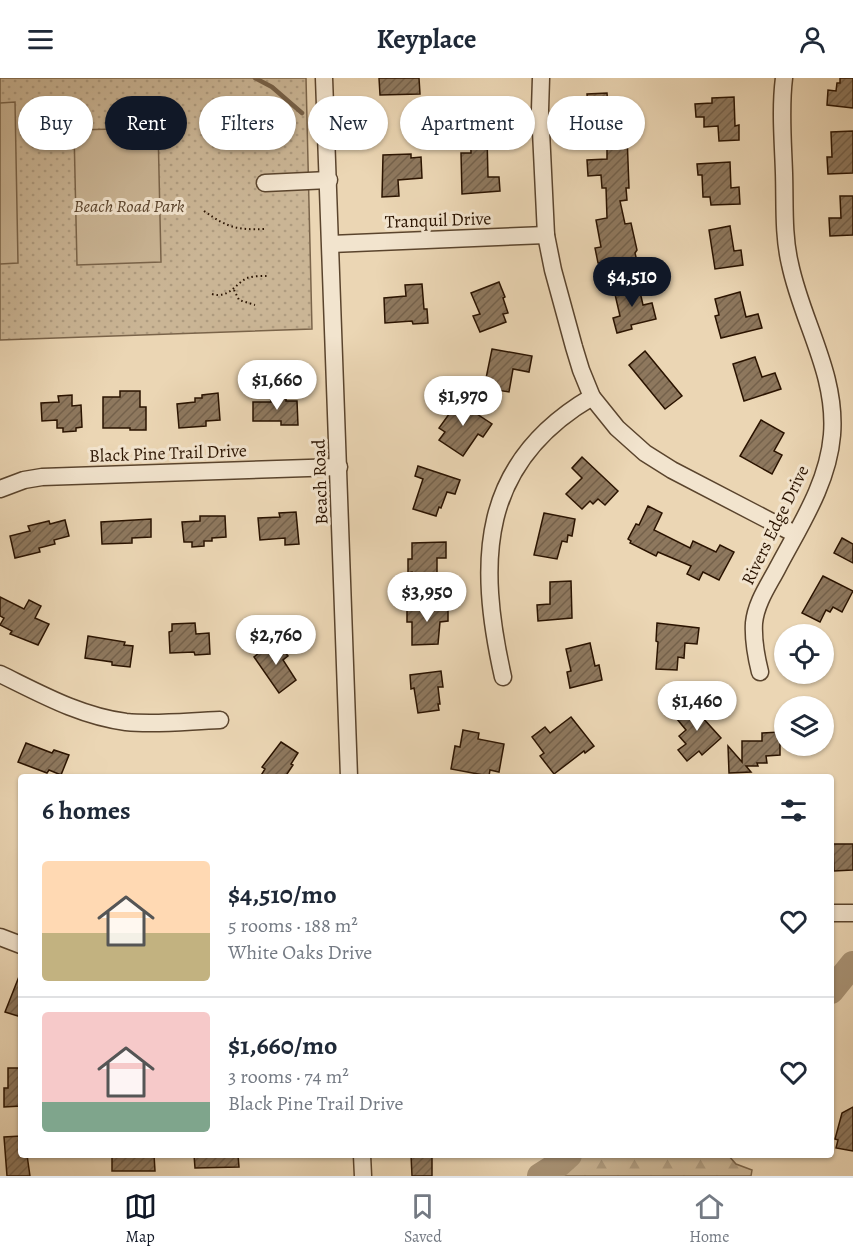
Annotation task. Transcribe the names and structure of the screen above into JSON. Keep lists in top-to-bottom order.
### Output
{
  "streets": {
    "street": [
      "Tranquil Drive",
      "Black Pine Trail Drive",
      "Beach Road",
      "Rivers Edge Drive"
    ]
  },
  "crossings": [
    ["Tranquil Drive", "Beach Road"],
    ["Black Pine Trail Drive", "Beach Road"]
  ],
  "parks": ["Beach Road Park"],
  "page": {
    "header": "Keyplace",
    "chip": [
      "Buy",
      "Rent",
      "Filters",
      "New",
      "Apartment",
      "House"
    ],
    "price": [
      "$4,510",
      "$1,660",
      "$1,970",
      "$3,950",
      "$2,760",
      "$1,460"
    ],
    "heading": "6 homes",
    "list": [
      {
        "name": "$4,510/mo",
        "note": "5 rooms · 188 m² · White Oaks Drive"
      },
      {
        "name": "$1,660/mo",
        "note": "3 rooms · 74 m² · Black Pine Trail Drive"
      }
    ],
    "tabs": ["Map", "Saved", "Home"]
  }
}
